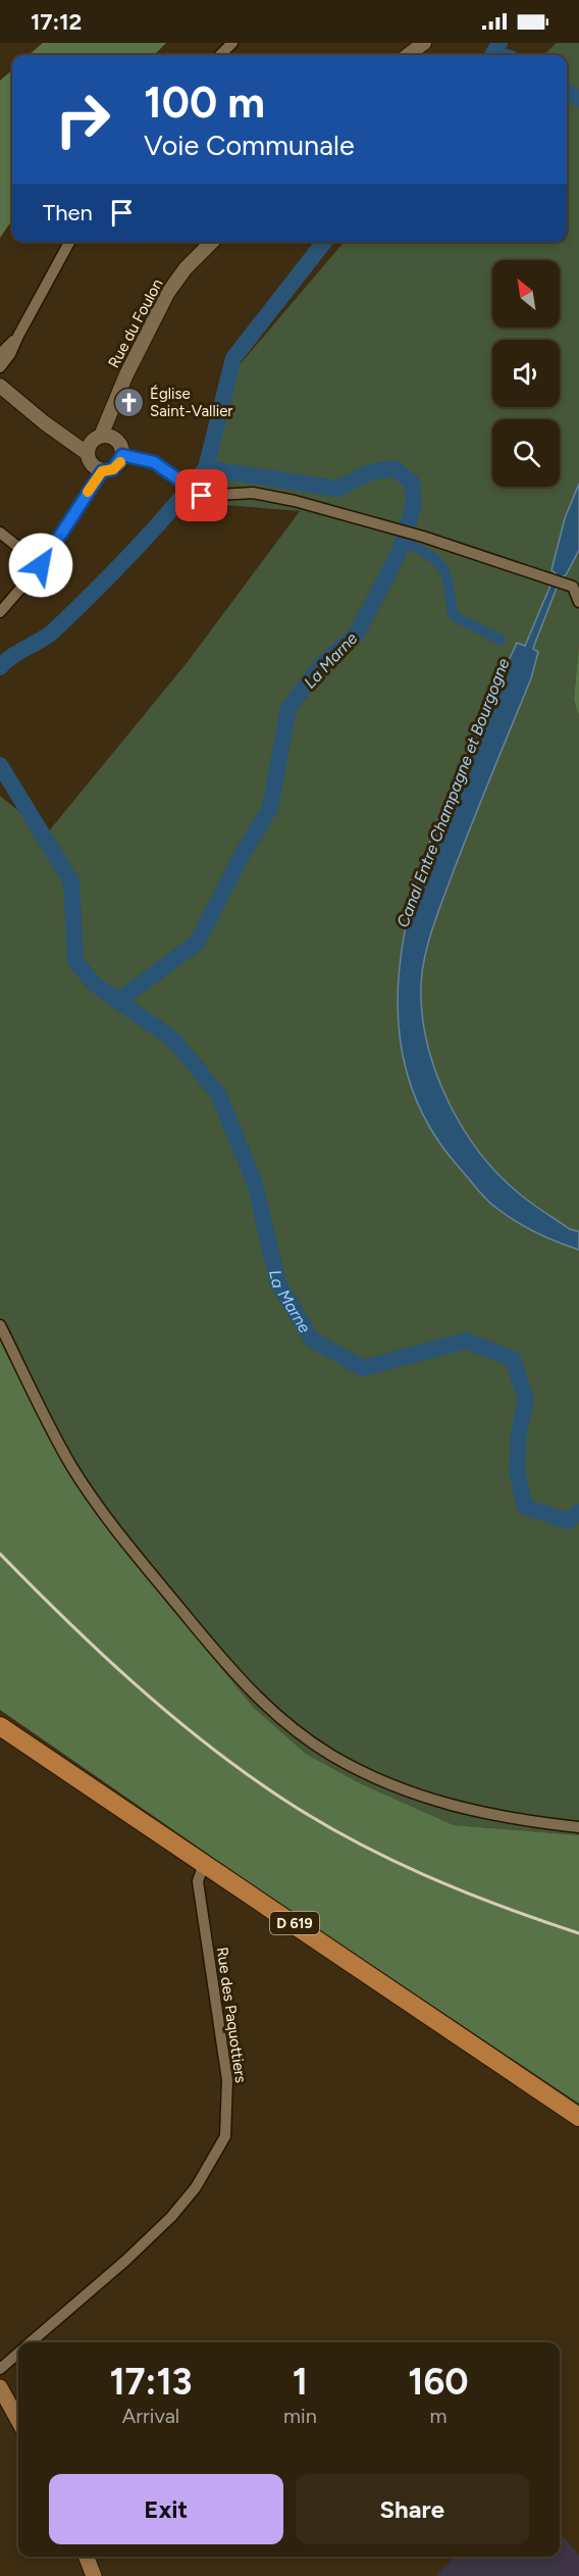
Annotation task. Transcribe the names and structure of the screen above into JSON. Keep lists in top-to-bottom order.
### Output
{
  "streets": {
    "main road": ["D 619"],
    "street": ["Rue du Foulon", "Rue des Paquottiers"]
  },
  "crossings": [
    ["D 619", "Rue des Paquottiers"]
  ],
  "water": ["La Marne", "Canal Entre Champagne et Bourgogne"],
  "places": {
    "church": ["Église Saint-Vallier"]
  },
  "north": "top left",
  "page": {
    "status": "17:12",
    "turn": ["100 m", "Voie Communale"],
    "then": "Then",
    "eta": [
      "17:13",
      "Arrival",
      "1",
      "min",
      "160",
      "m"
    ],
    "buttons": ["Exit", "Share"]
  }
}
